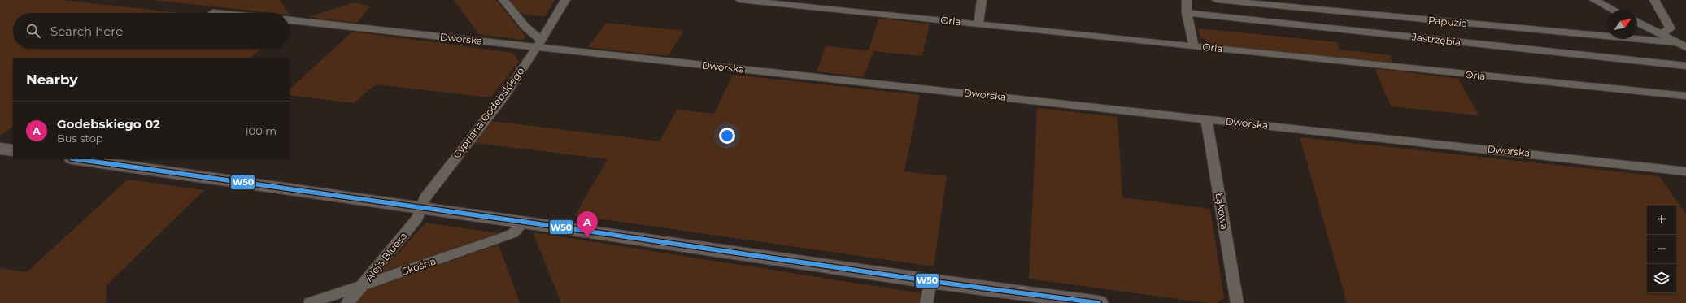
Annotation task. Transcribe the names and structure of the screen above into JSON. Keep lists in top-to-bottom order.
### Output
{
  "streets": {
    "street": [
      "Orla",
      "Papuzia",
      "Dworska",
      "Jastrzębia",
      "Cypriana Godebskiego",
      "Łąkowa",
      "Aleja Bluesa",
      "Skośna"
    ]
  },
  "crossings": [
    ["Dworska", "Cypriana Godebskiego"],
    ["Dworska", "Łąkowa"],
    ["Cypriana Godebskiego", "Aleja Bluesa"],
    ["Aleja Bluesa", "Skośna"]
  ],
  "lines": ["transit line W50"],
  "north": "top right",
  "page": {
    "search": "Search here",
    "heading": "Nearby",
    "list": [
      {
        "mark": "A",
        "name": "Godebskiego 02",
        "note": "Bus stop",
        "value": "100 m"
      }
    ],
    "map_buttons": ["+", "−"],
    "pins": "A"
  }
}
